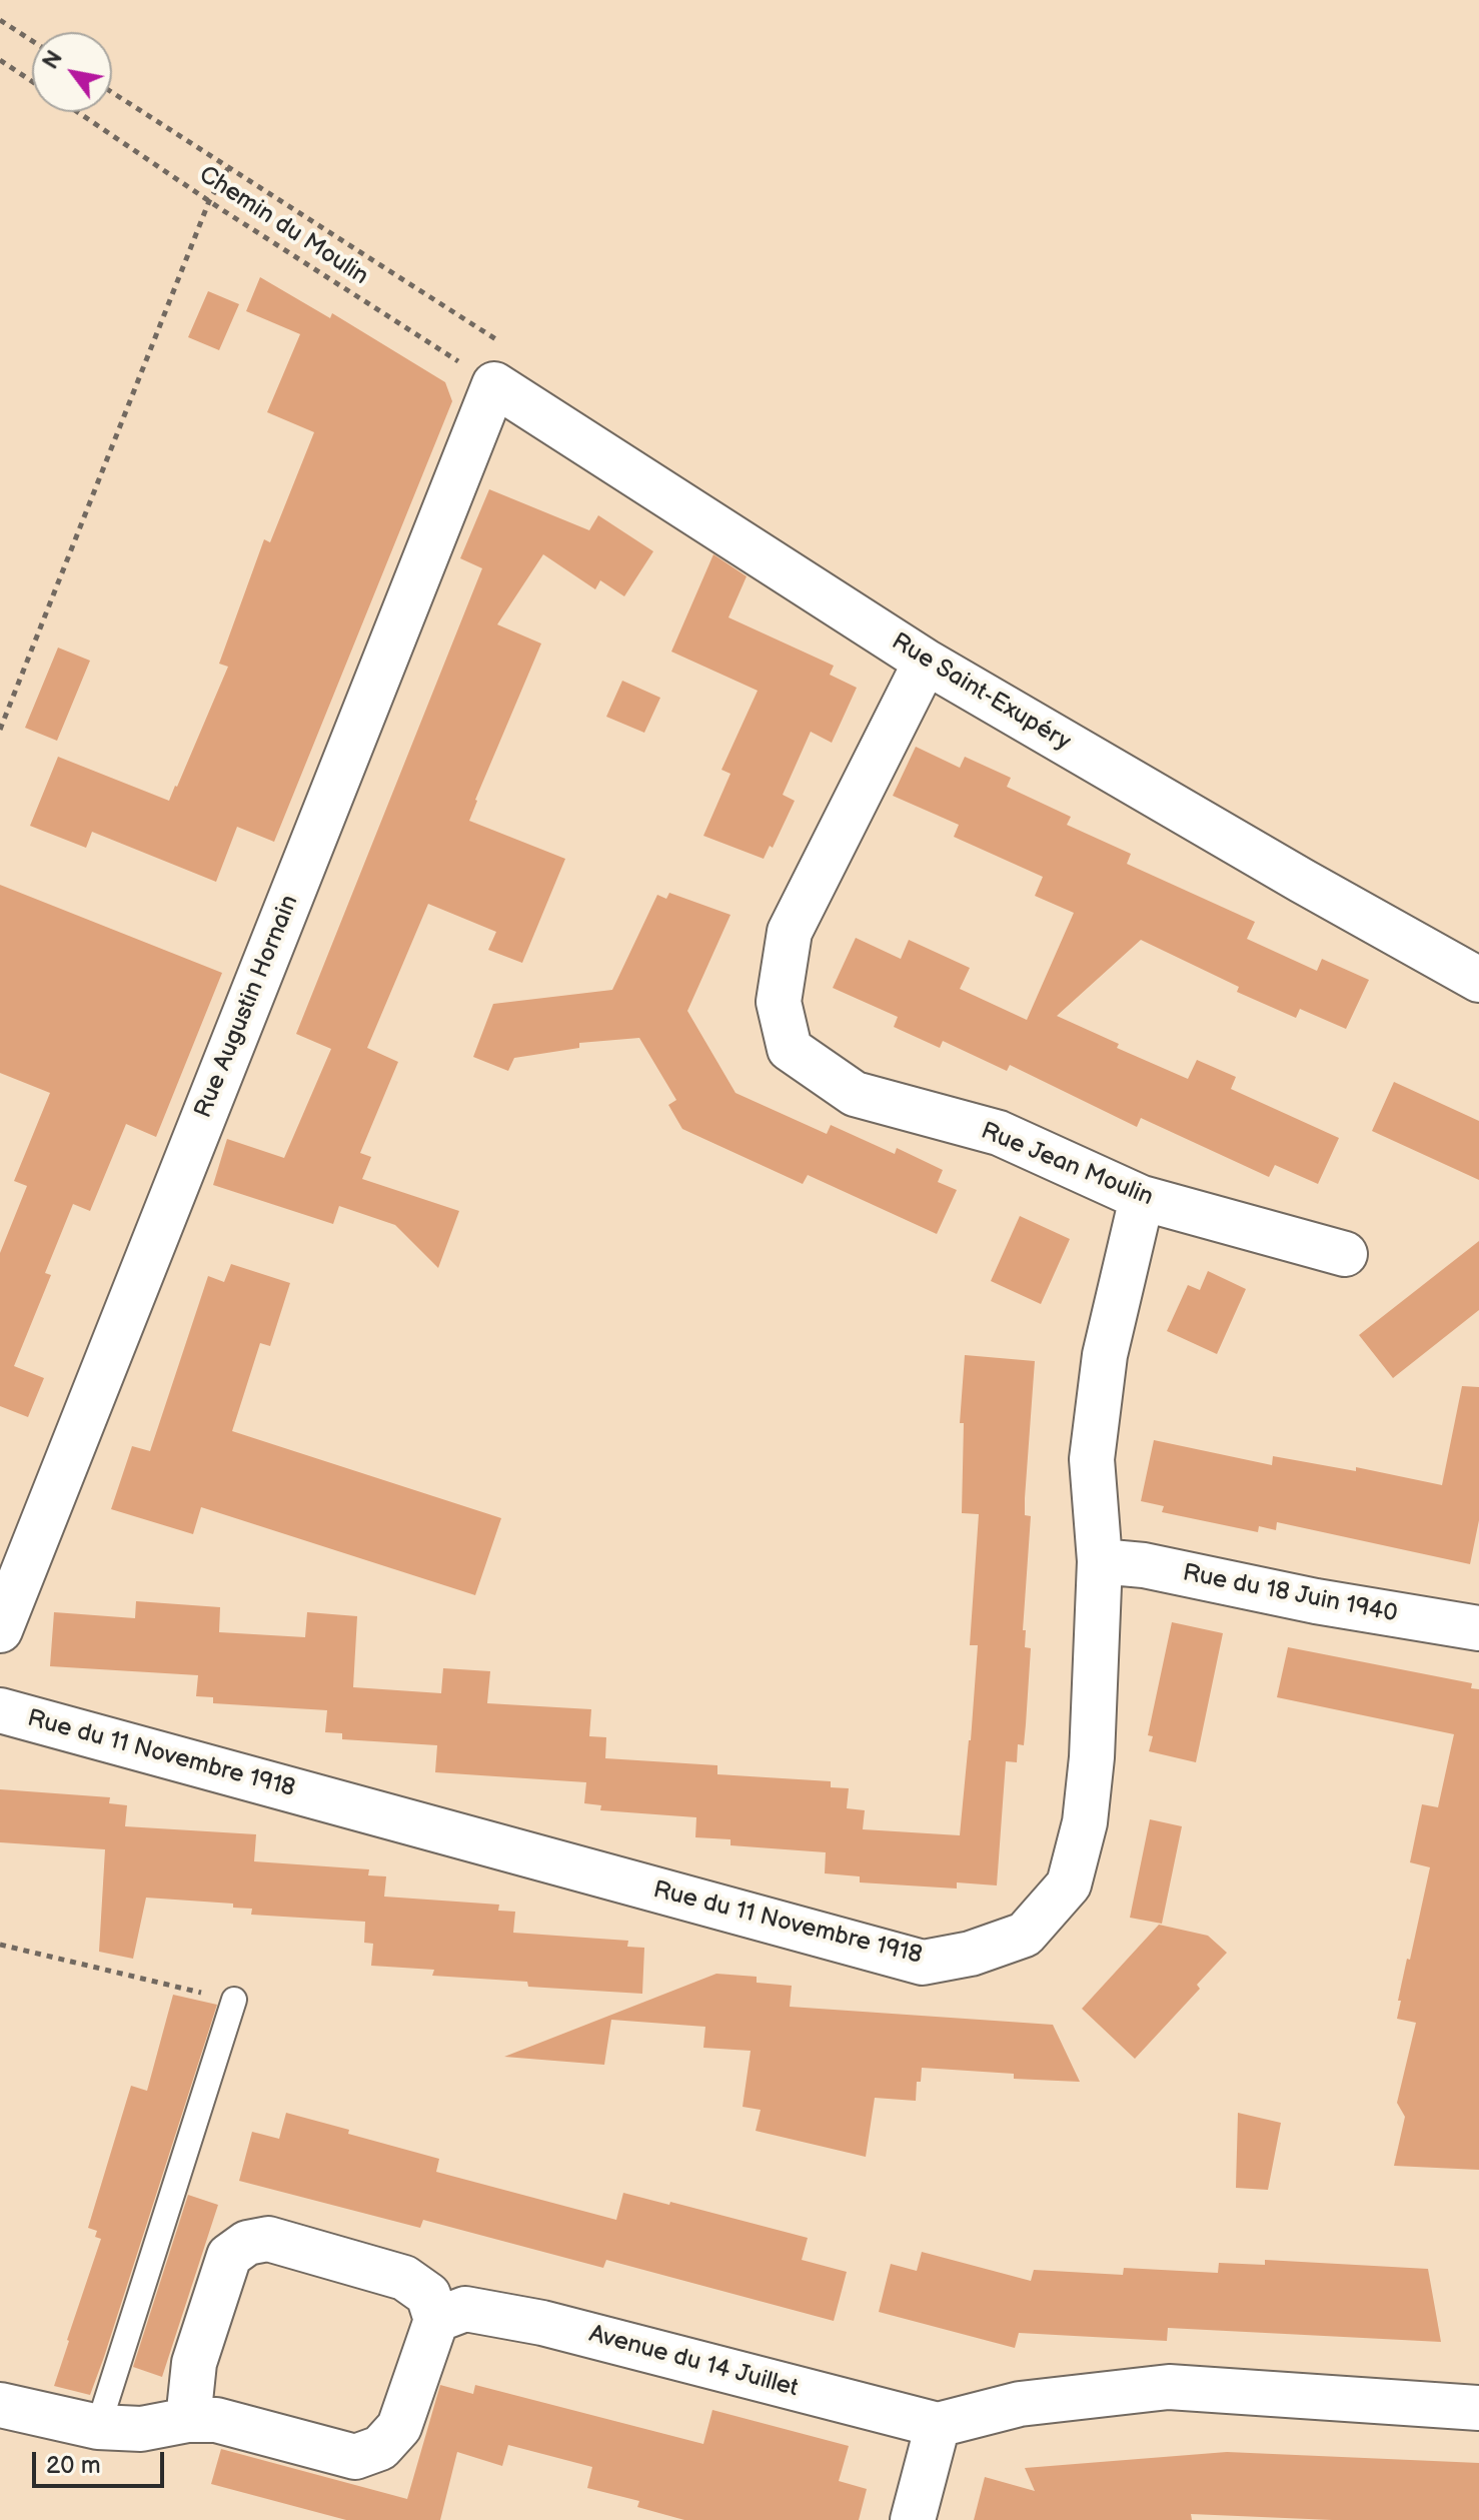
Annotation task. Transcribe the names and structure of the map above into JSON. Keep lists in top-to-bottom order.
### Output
{
  "streets": {
    "street": [
      "Rue Saint-Exupéry",
      "Rue Augustin Hornain",
      "Rue Jean Moulin",
      "Rue du 18 Juin 1940",
      "Rue du 11 Novembre 1918",
      "Avenue du 14 Juillet"
    ],
    "path": ["Chemin du Moulin"]
  },
  "crossings": [
    ["Chemin du Moulin", "Rue Saint-Exupéry"],
    ["Chemin du Moulin", "Rue Augustin Hornain"],
    ["Rue Saint-Exupéry", "Rue Augustin Hornain"],
    ["Rue Saint-Exupéry", "Rue Jean Moulin"],
    ["Rue Jean Moulin", "Rue du 11 Novembre 1918"],
    ["Rue du 18 Juin 1940", "Rue du 11 Novembre 1918"]
  ],
  "scale_bar": "20 m",
  "north": "top left"
}
